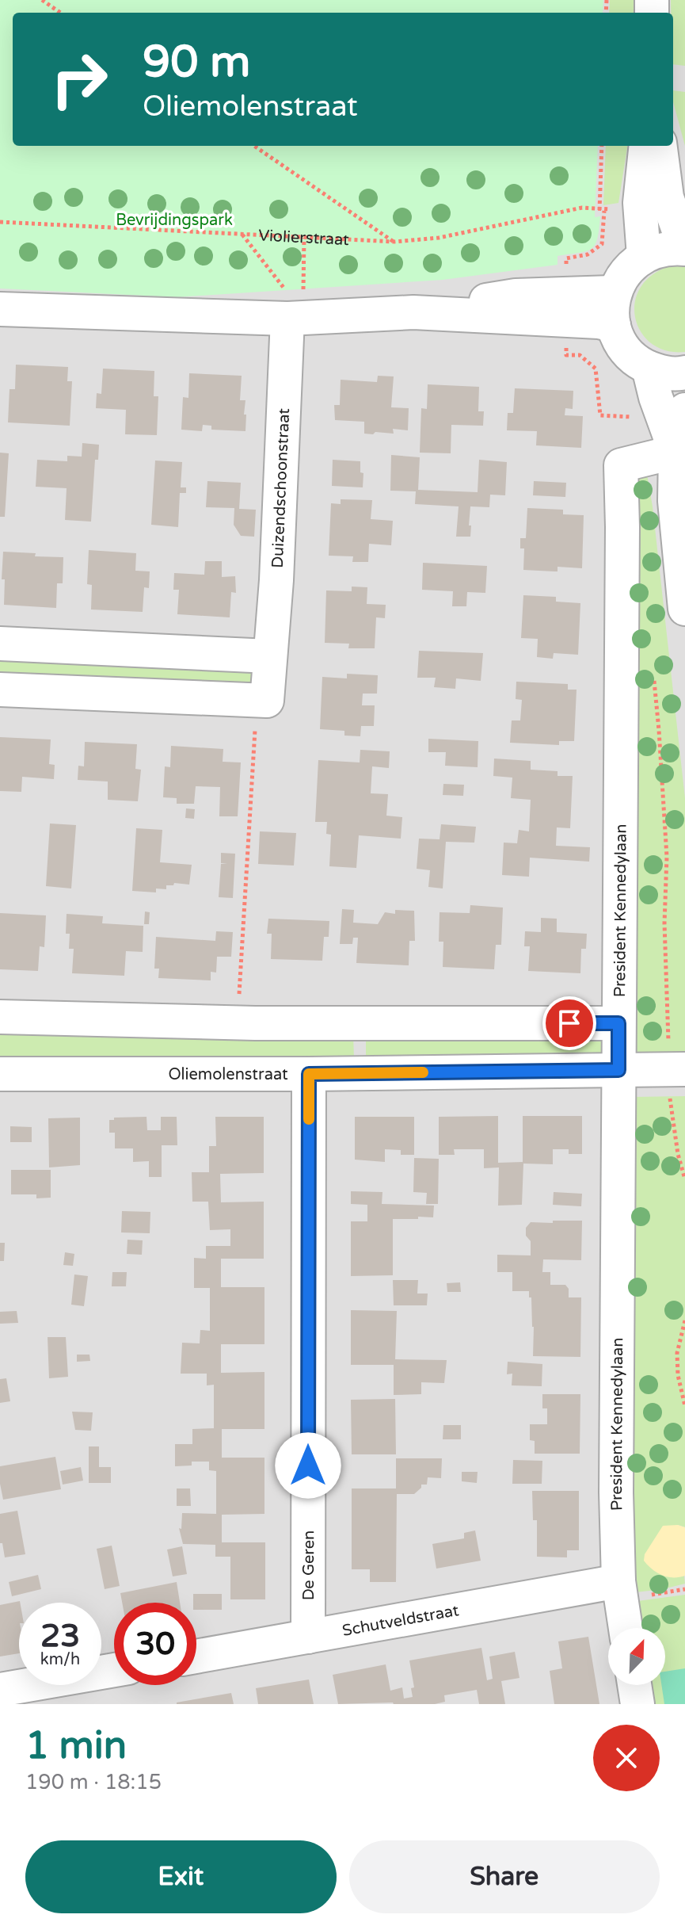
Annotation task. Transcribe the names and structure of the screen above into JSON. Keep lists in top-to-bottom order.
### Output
{
  "streets": {
    "street": [
      "Duizendschoonstraat",
      "President Kennedylaan",
      "Oliemolenstraat",
      "De Geren",
      "Schutveldstraat"
    ],
    "path": ["Violierstraat"]
  },
  "crossings": [
    ["President Kennedylaan", "Oliemolenstraat"],
    ["President Kennedylaan", "Schutveldstraat"],
    ["Oliemolenstraat", "De Geren"],
    ["De Geren", "Schutveldstraat"]
  ],
  "parks": ["Bevrijdingspark"],
  "north": "top right",
  "page": {
    "turn": ["90 m", "Oliemolenstraat"],
    "speed": "23 km/h",
    "limit": "30",
    "heading": ["1 min", "190 m · 18:15"],
    "buttons": ["Exit", "Share"]
  }
}
